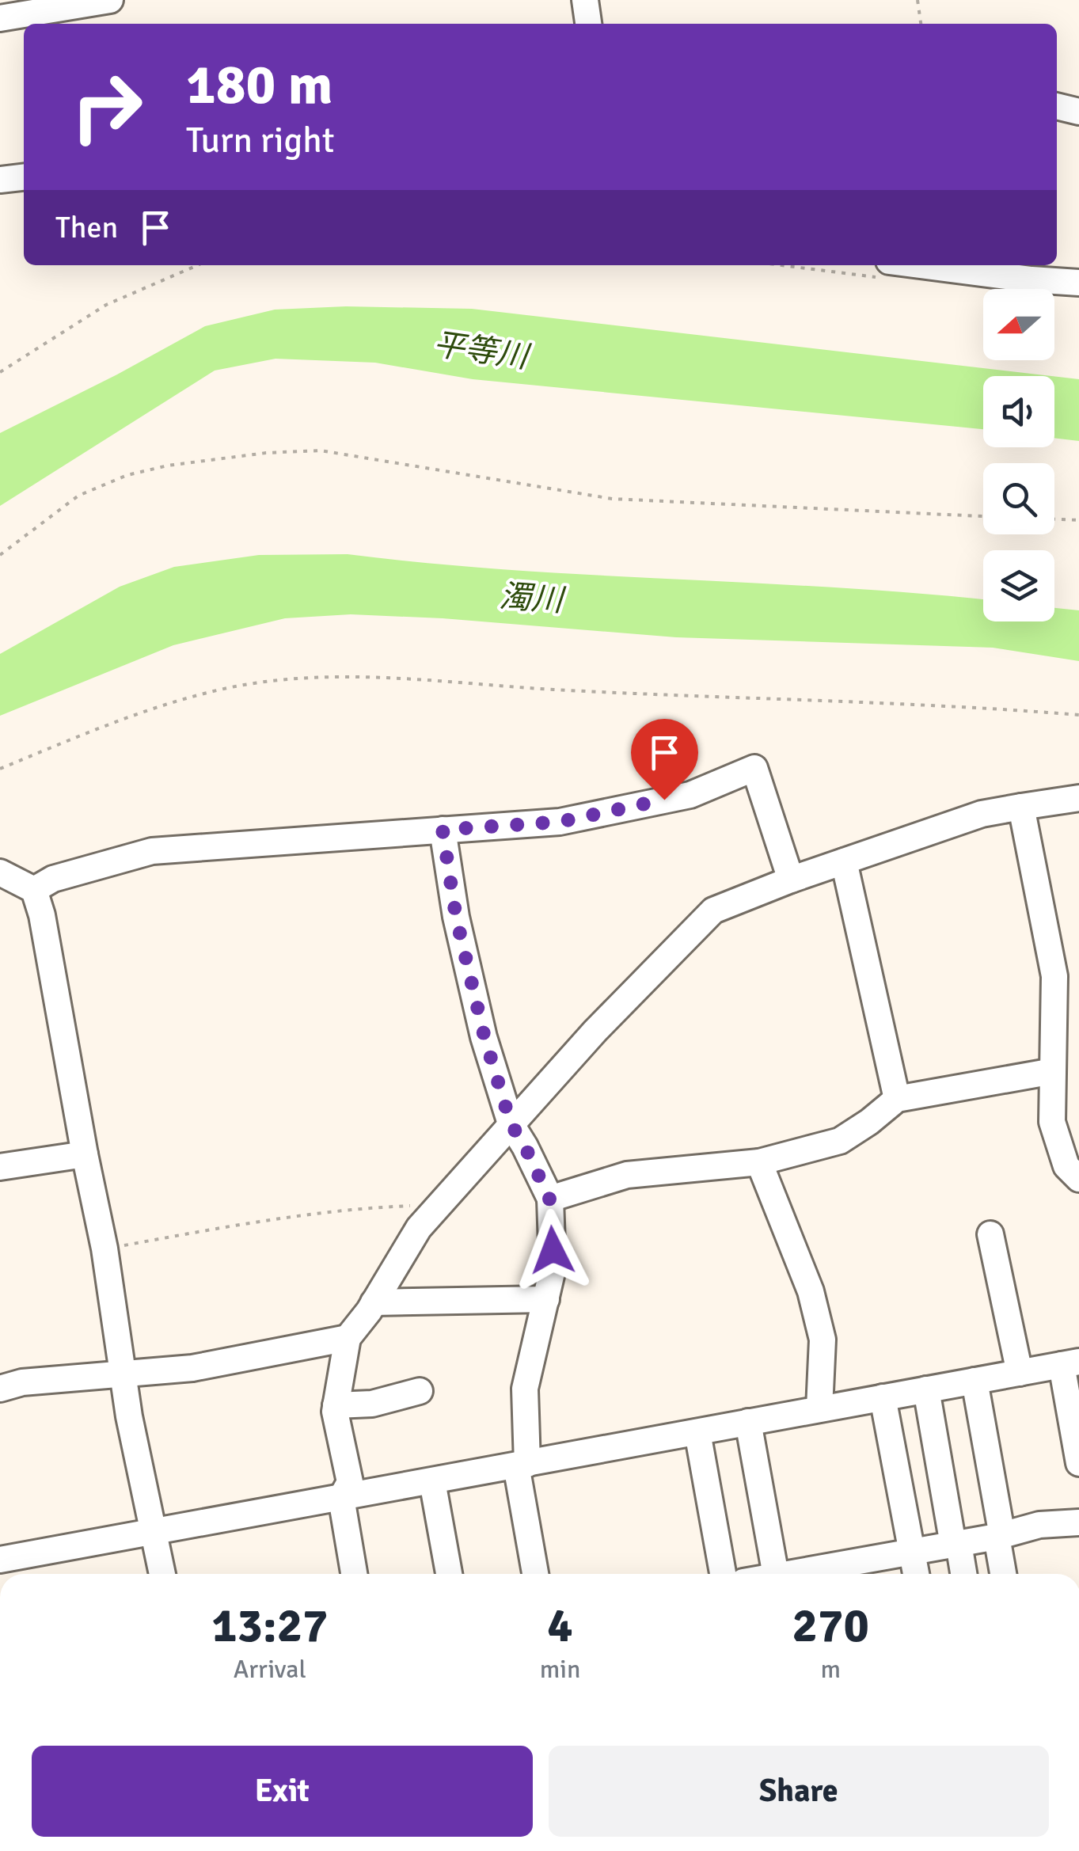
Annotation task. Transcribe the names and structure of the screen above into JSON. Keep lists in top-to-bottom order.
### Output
{
  "water": ["平等川", "濁川"],
  "north": "left",
  "page": {
    "turn": ["180 m", "Turn right"],
    "then": "Then",
    "eta": [
      "13:27",
      "Arrival",
      "4",
      "min",
      "270",
      "m"
    ],
    "buttons": ["Exit", "Share"]
  }
}
